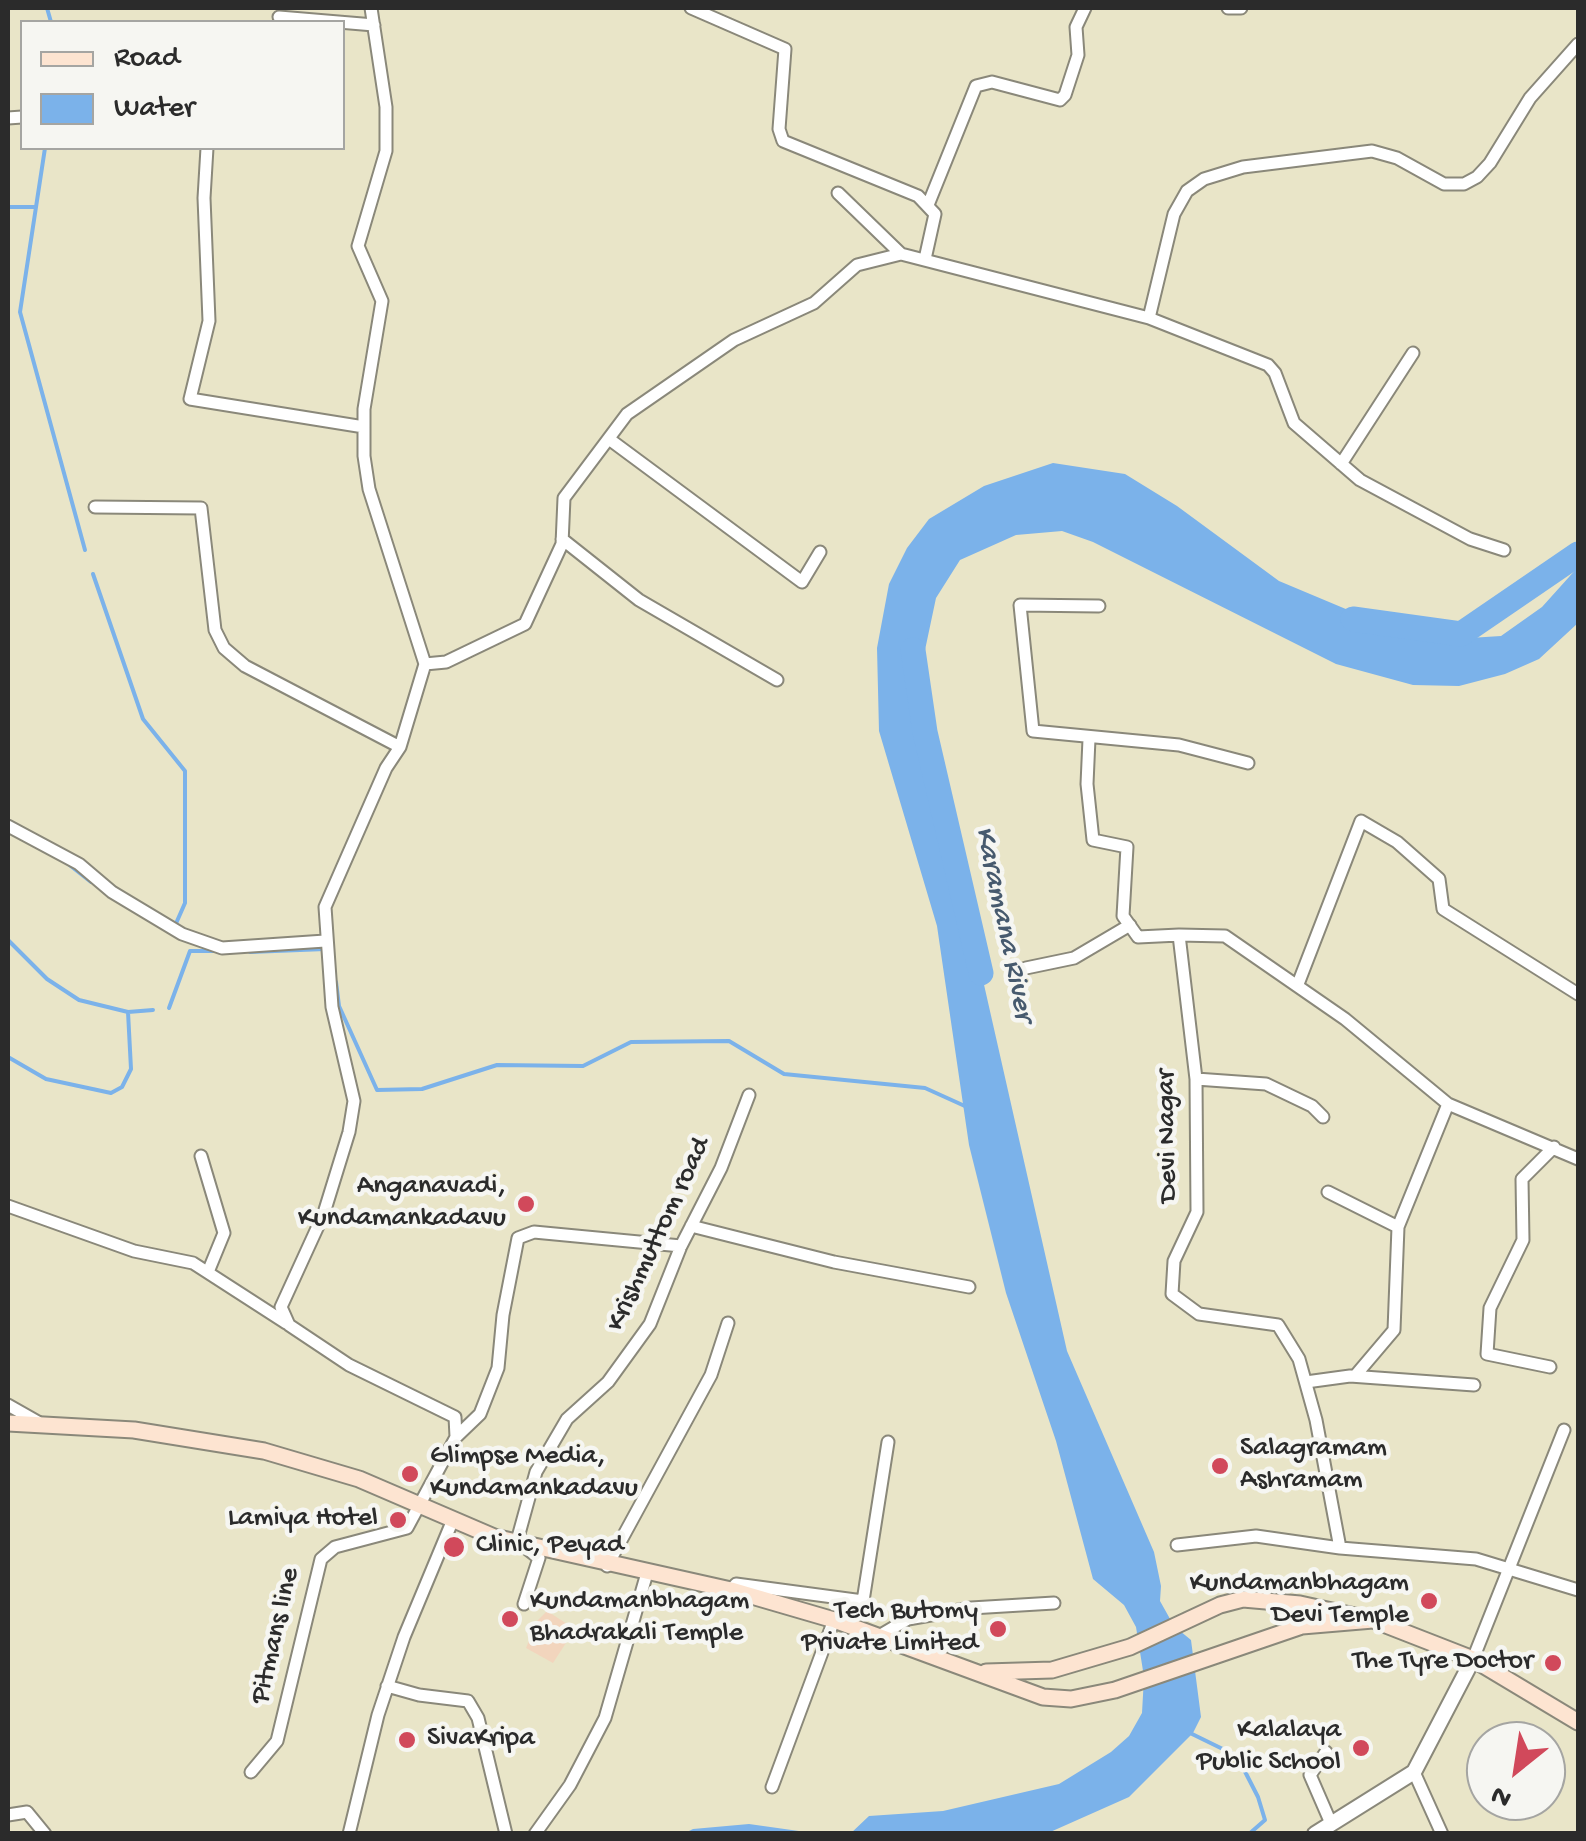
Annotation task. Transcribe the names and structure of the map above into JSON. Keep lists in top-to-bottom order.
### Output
{
  "streets": {
    "street": ["Devi Nagar", "Krishmuttom road", "Pitmans line"]
  },
  "water": ["Karamana River"],
  "places": [
    "Anganavadi, Kundamankadavu",
    "Salagramam Ashramam",
    "Glimpse Media, Kundamankadavu",
    "Lamiya Hotel",
    "Clinic, Peyad",
    "Kundamanbhagam Devi Temple",
    "Kundamanbhagam Bhadrakali Temple",
    "Tech Butomy Private Limited",
    "The Tyre Doctor",
    "SivaKripa",
    "Kalalaya Public School"
  ],
  "legend": ["Road", "Water"],
  "north": "bottom left"
}
